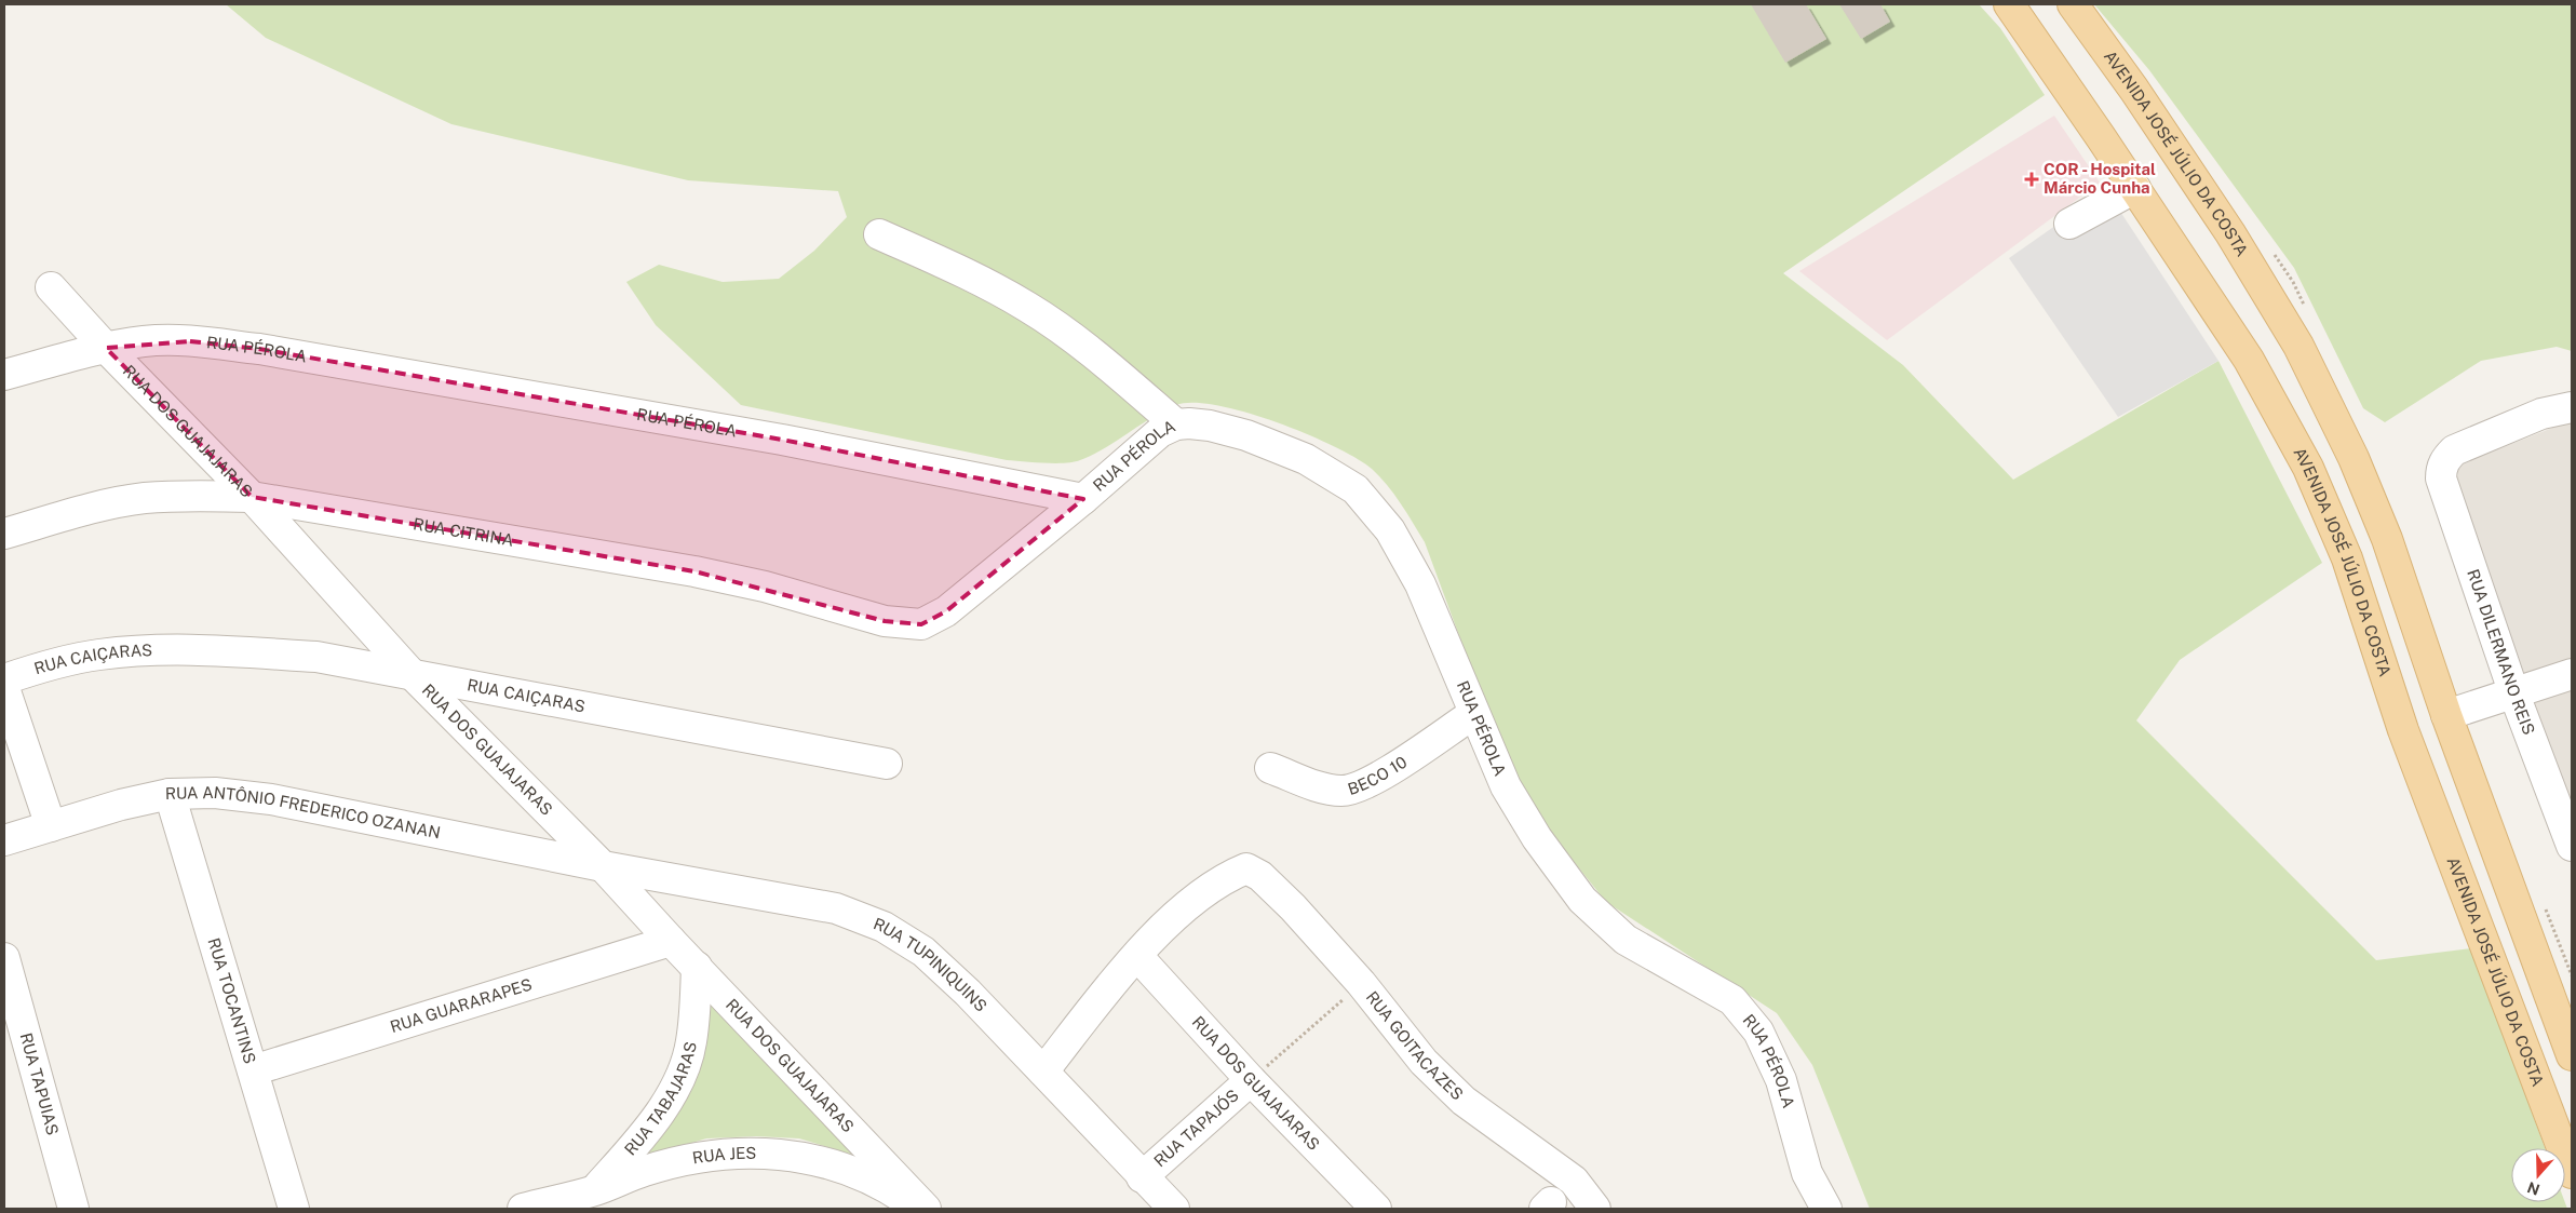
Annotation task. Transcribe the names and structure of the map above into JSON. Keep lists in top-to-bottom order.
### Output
{
  "streets": {
    "main road": ["AVENIDA JOSÉ JÚLIO DA COSTA"],
    "street": [
      "RUA PÉROLA",
      "RUA DOS GUAJAJARAS",
      "RUA CITRINA",
      "RUA DILERMANO REIS",
      "RUA CAIÇARAS",
      "BECO 10",
      "RUA ANTÔNIO FREDERICO OZANAN",
      "RUA TUPINIQUINS",
      "RUA TOCANTINS",
      "RUA GUARARAPES",
      "RUA GOITACAZES",
      "RUA TAPUIAS",
      "RUA TABAJARAS",
      "RUA TAPAJÓS",
      "RUA JES"
    ]
  },
  "crossings": [
    ["RUA PÉROLA", "RUA DOS GUAJAJARAS"],
    ["RUA PÉROLA", "RUA CITRINA"],
    ["RUA PÉROLA", "BECO 10"],
    ["RUA DOS GUAJAJARAS", "RUA CITRINA"],
    ["RUA DOS GUAJAJARAS", "RUA CAIÇARAS"],
    ["RUA DOS GUAJAJARAS", "RUA ANTÔNIO FREDERICO OZANAN"],
    ["RUA DOS GUAJAJARAS", "RUA TUPINIQUINS"],
    ["RUA DOS GUAJAJARAS", "RUA GUARARAPES"],
    ["RUA DOS GUAJAJARAS", "RUA GOITACAZES"],
    ["RUA DOS GUAJAJARAS", "RUA TABAJARAS"],
    ["RUA DOS GUAJAJARAS", "RUA TAPAJÓS"],
    ["RUA ANTÔNIO FREDERICO OZANAN", "RUA TUPINIQUINS"],
    ["RUA ANTÔNIO FREDERICO OZANAN", "RUA TOCANTINS"],
    ["RUA TUPINIQUINS", "RUA TAPAJÓS"],
    ["RUA TOCANTINS", "RUA GUARARAPES"],
    ["RUA TABAJARAS", "RUA JES"]
  ],
  "places": {
    "health": ["COR - Hospital Márcio Cunha"]
  },
  "north": "bottom"
}
